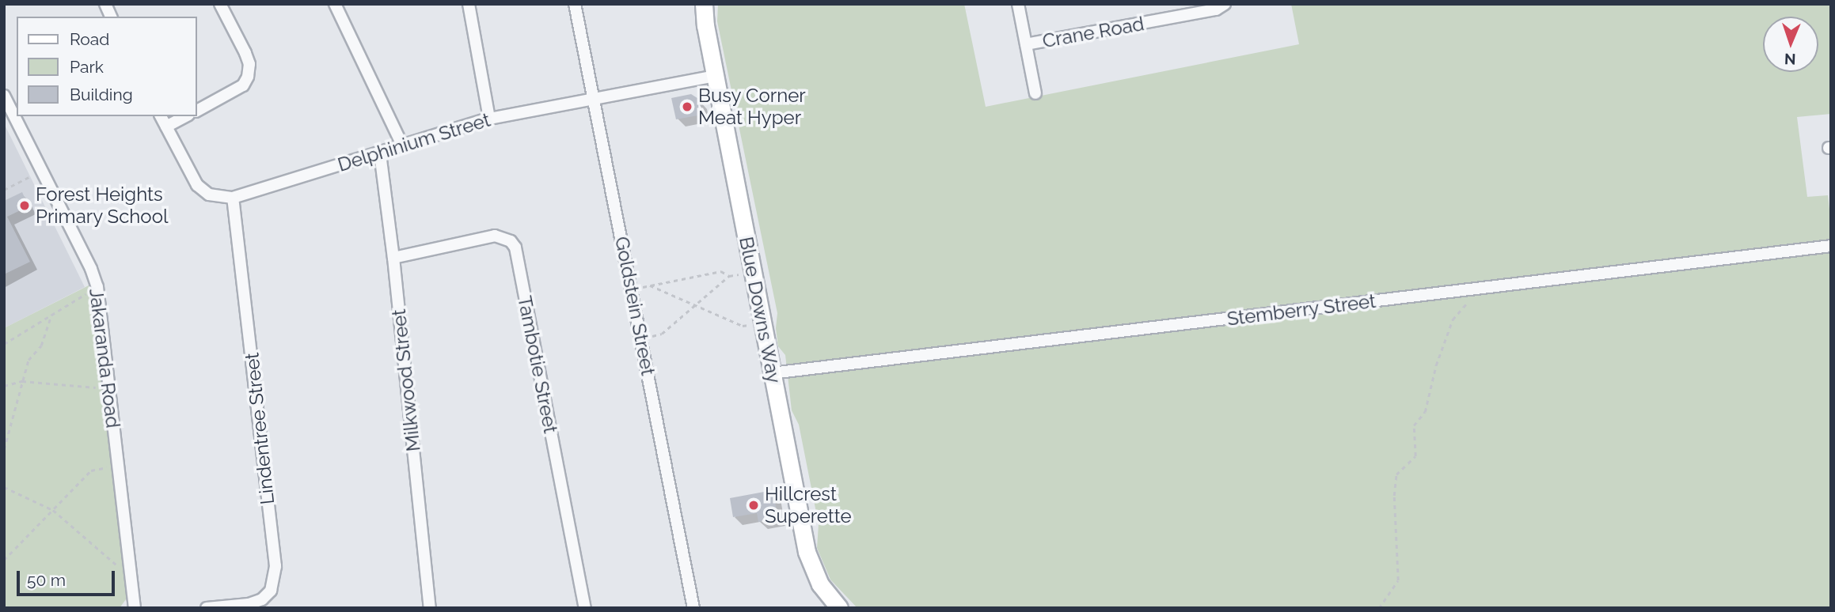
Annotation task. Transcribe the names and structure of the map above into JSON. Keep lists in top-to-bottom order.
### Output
{
  "streets": {
    "street": [
      "Crane Road",
      "Delphinium Street",
      "Goldstein Street",
      "Blue Downs Way",
      "Stemberry Street",
      "Jakaranda Road",
      "Tambotie Street",
      "Milkwood Street",
      "Lindentree Street"
    ]
  },
  "crossings": [
    ["Delphinium Street", "Goldstein Street"],
    ["Delphinium Street", "Blue Downs Way"],
    ["Delphinium Street", "Milkwood Street"],
    ["Delphinium Street", "Lindentree Street"],
    ["Blue Downs Way", "Stemberry Street"],
    ["Tambotie Street", "Milkwood Street"]
  ],
  "places": ["Busy Corner Meat Hyper", "Forest Heights Primary School", "Hillcrest Superette"],
  "legend": ["Road", "Park", "Building"],
  "scale_bar": "50 m",
  "north": "bottom"
}
